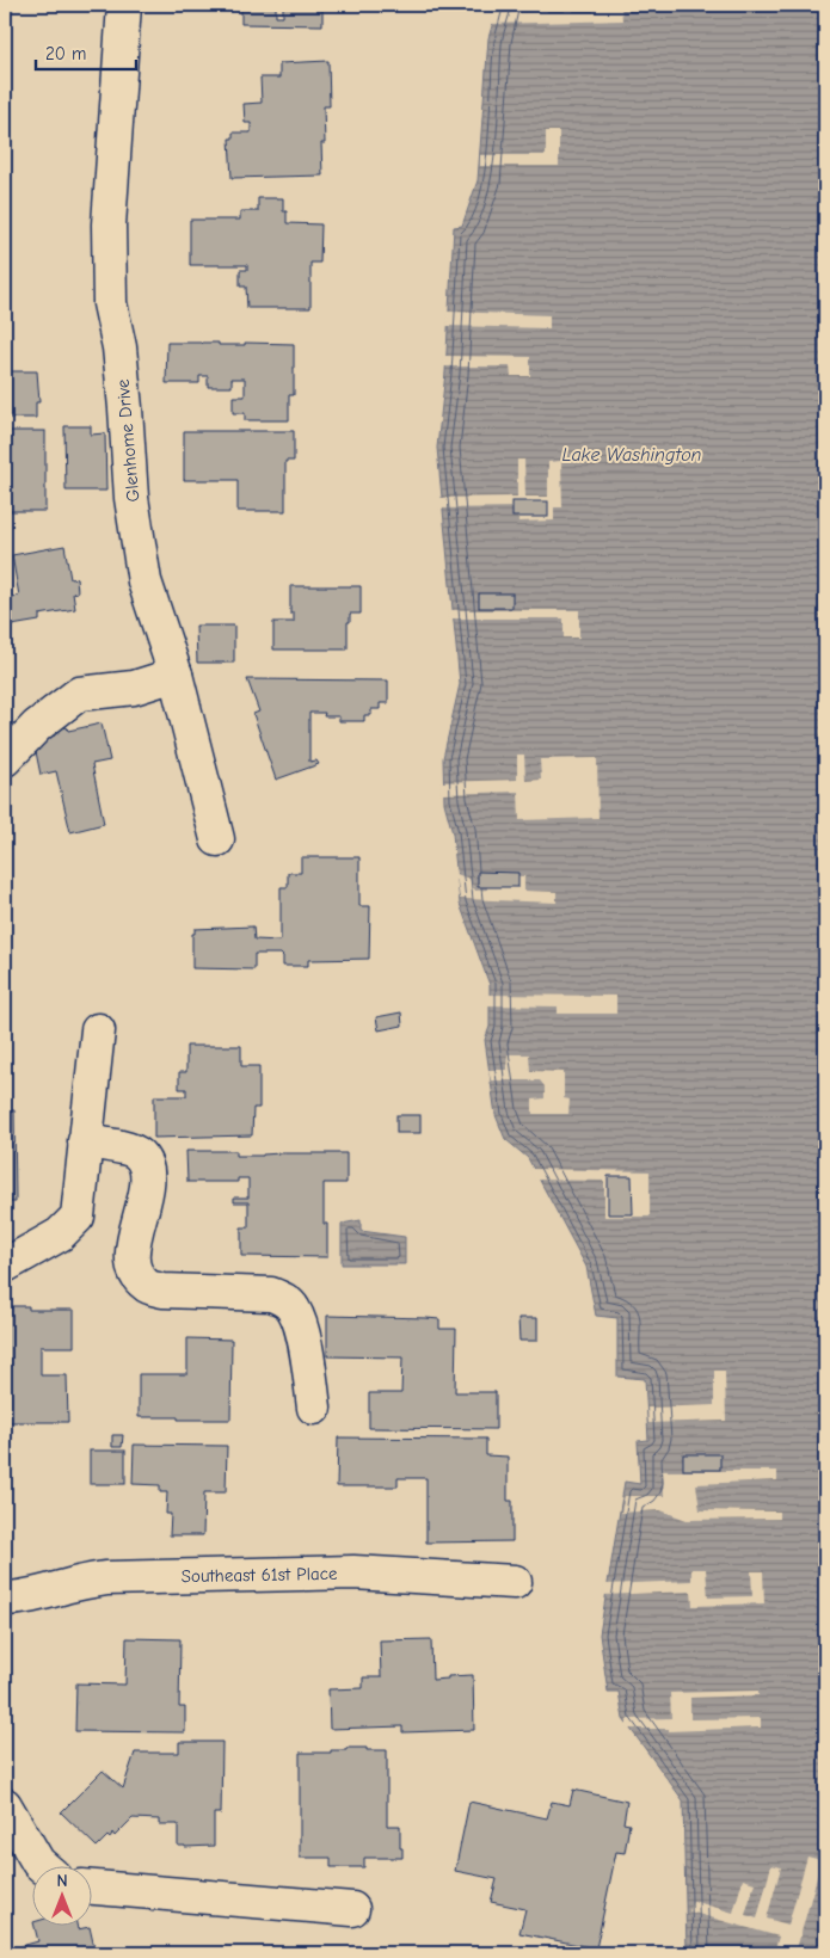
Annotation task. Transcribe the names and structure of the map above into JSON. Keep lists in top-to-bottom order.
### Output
{
  "streets": {
    "street": ["Glenhome Drive", "Southeast 61st Place"]
  },
  "water": ["Lake Washington"],
  "scale_bar": "20 m",
  "north": "top"
}
